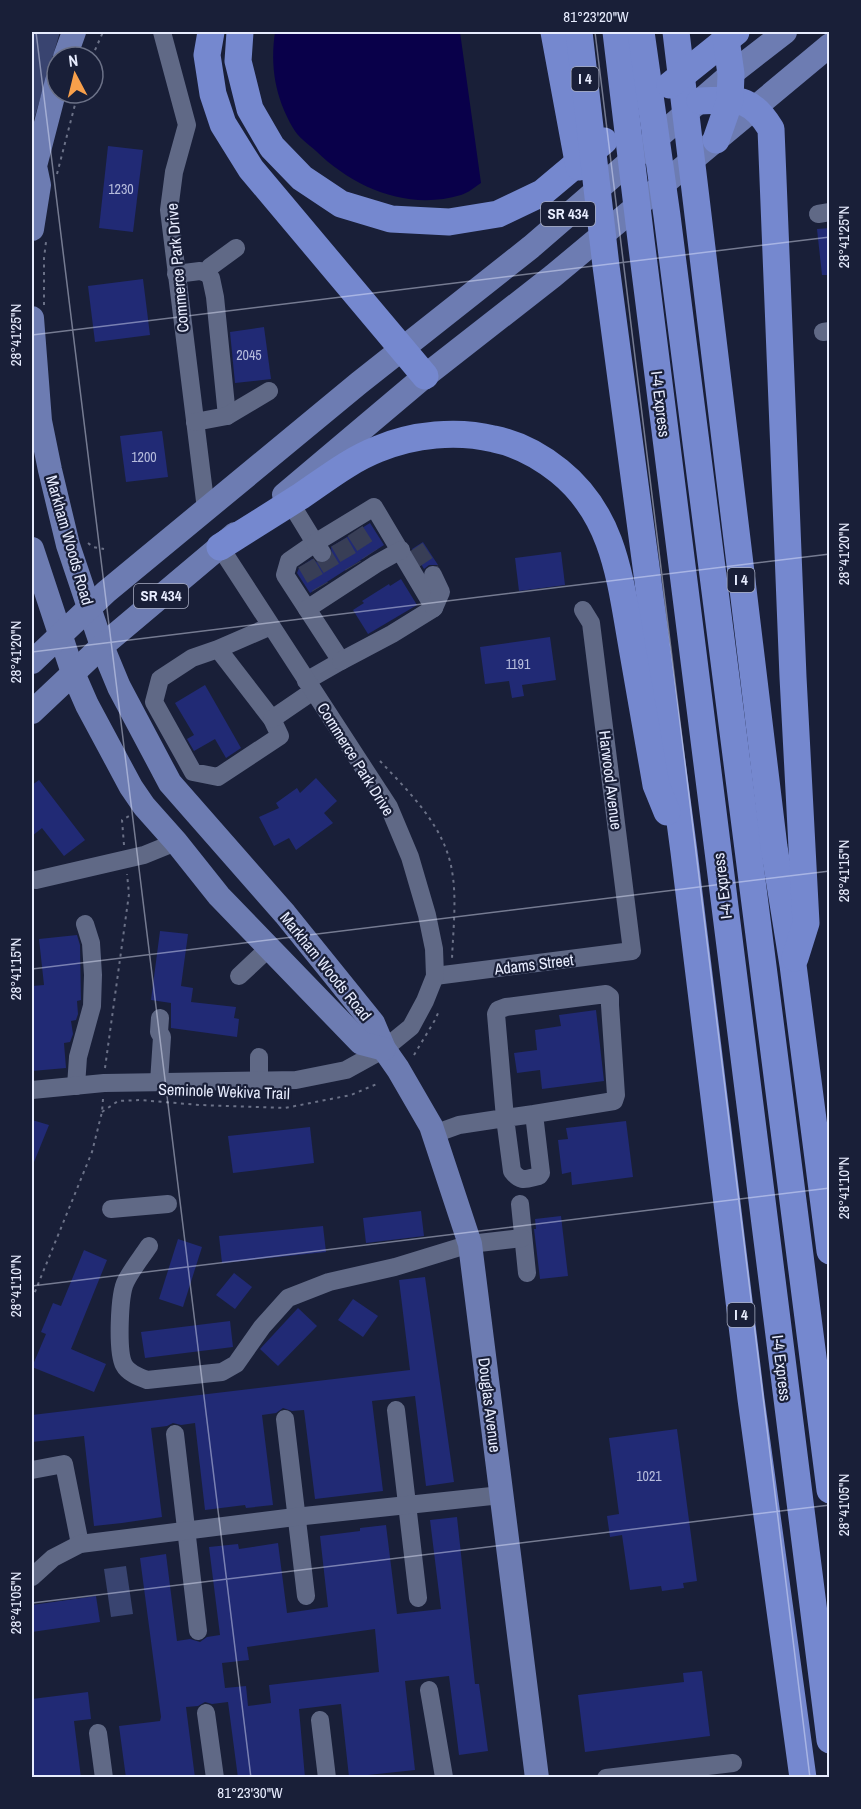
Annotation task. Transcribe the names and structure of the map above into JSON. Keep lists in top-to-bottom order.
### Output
{
  "streets": {
    "highway": ["I 4", "I-4 Express"],
    "main road": ["SR 434", "Markham Woods Road", "Douglas Avenue"],
    "street": ["Commerce Park Drive", "Harwood Avenue", "Adams Street"],
    "path": ["Seminole Wekiva Trail"]
  },
  "crossings": [
    ["SR 434", "Commerce Park Drive"],
    ["SR 434", "Markham Woods Road"],
    ["Commerce Park Drive", "Markham Woods Road"],
    ["Commerce Park Drive", "Adams Street"],
    ["Commerce Park Drive", "Douglas Avenue"],
    ["Markham Woods Road", "Douglas Avenue"],
    ["Harwood Avenue", "Adams Street"]
  ],
  "house_numbers": [
    "1230",
    "2045",
    "1200",
    "1191",
    "1021"
  ],
  "north": "top",
  "coordinates": [
    "81°23'20\"W",
    "28°41'25\"N",
    "28°41'20\"N",
    "28°41'15\"N",
    "28°41'10\"N",
    "28°41'05\"N",
    "81°23'30\"W"
  ]
}
